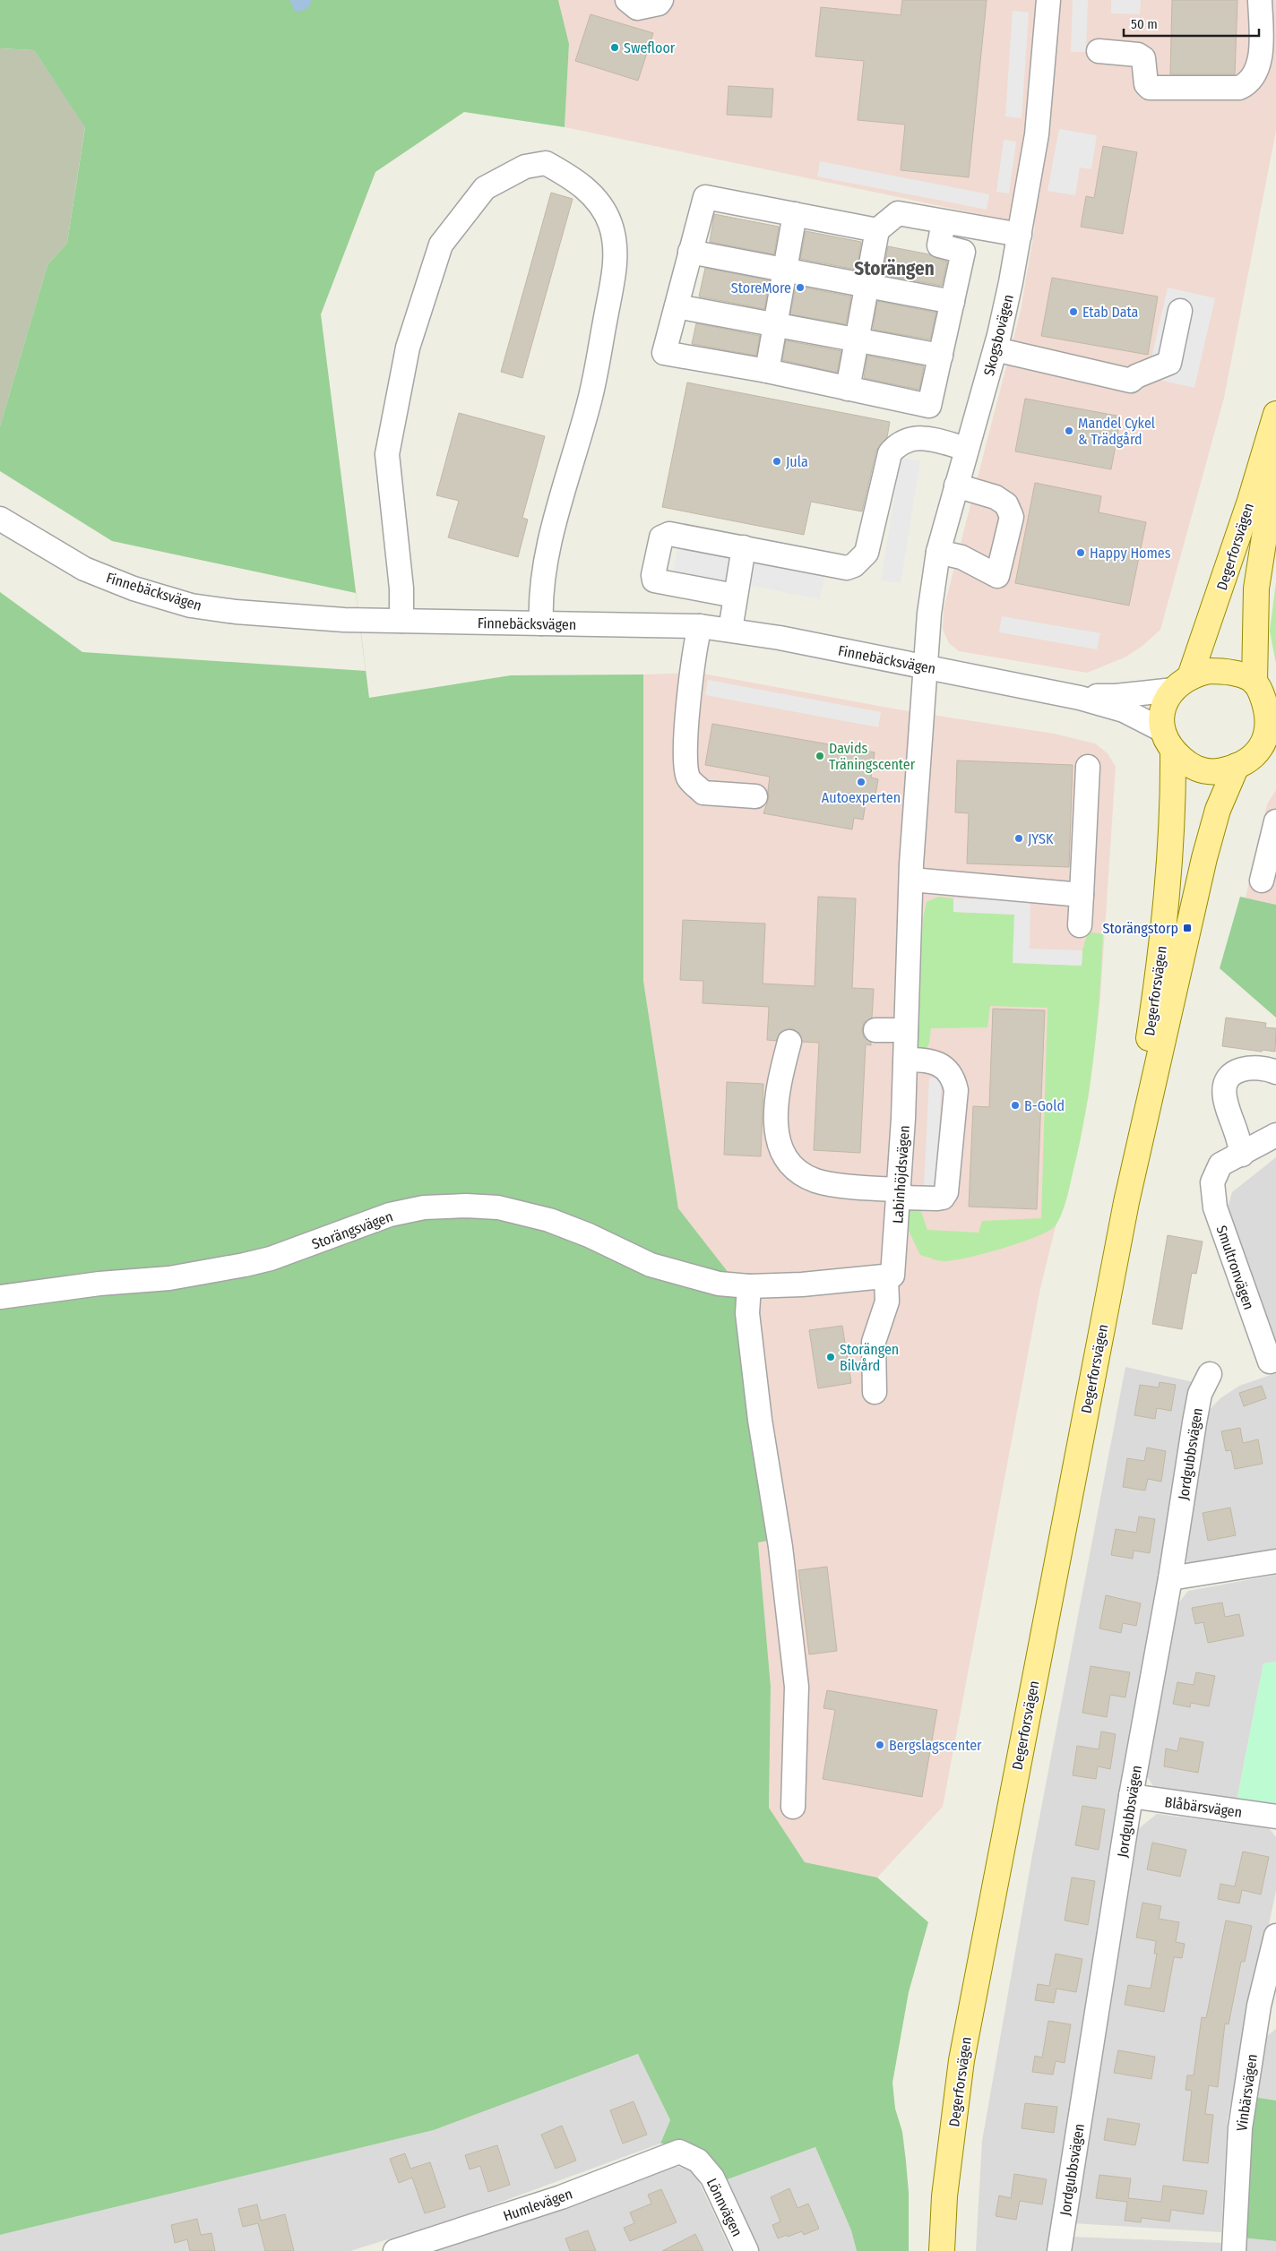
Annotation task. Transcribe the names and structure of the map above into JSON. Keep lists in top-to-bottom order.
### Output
{
  "streets": {
    "main road": ["Degerforsvägen"],
    "street": [
      "Skogsbovägen",
      "Finnebäcksvägen",
      "Labinhöjdsvägen",
      "Storängsvägen",
      "Smultronvägen",
      "Jordgubbsvägen",
      "Blåbärsvägen",
      "Vinbärsvägen",
      "Humlevägen",
      "Lönnvägen"
    ]
  },
  "crossings": [
    ["Skogsbovägen", "Finnebäcksvägen"],
    ["Skogsbovägen", "Labinhöjdsvägen"],
    ["Degerforsvägen", "Finnebäcksvägen"],
    ["Finnebäcksvägen", "Labinhöjdsvägen"],
    ["Jordgubbsvägen", "Blåbärsvägen"],
    ["Humlevägen", "Lönnvägen"]
  ],
  "districts": ["Storängen"],
  "places": {
    "other": [
      "Swefloor",
      "StoreMore",
      "Etab Data",
      "Mandel Cykel & Trädgård",
      "Jula",
      "Happy Homes",
      "Davids Träningscenter",
      "Autoexperten",
      "JYSK",
      "B-Gold",
      "Storängen Bilvård",
      "Bergslagscenter"
    ],
    "transit": ["Storängstorp"]
  },
  "scale_bar": "50 m"
}
